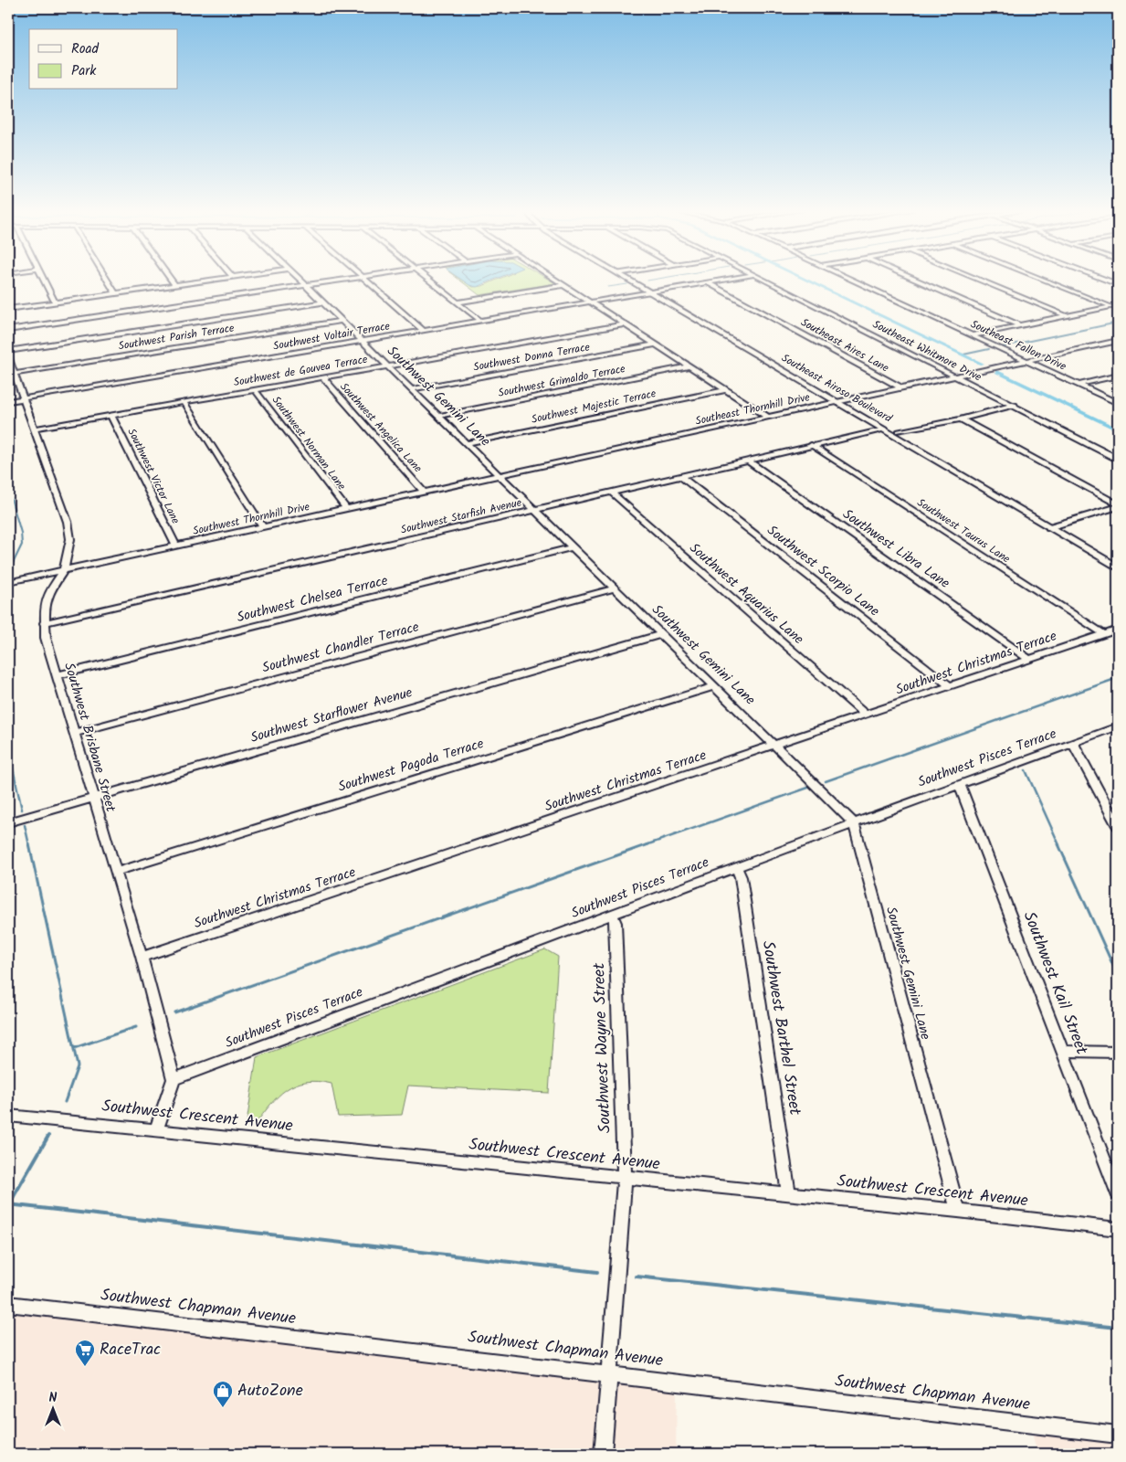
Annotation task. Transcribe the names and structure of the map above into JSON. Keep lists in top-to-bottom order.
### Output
{
  "streets": {
    "main road": ["Southeast Airoso Boulevard"],
    "street": [
      "Southwest Voltair Terrace",
      "Southwest Parish Terrace",
      "Southeast Aires Lane",
      "Southeast Fallon Drive",
      "Southeast Whitmore Drive",
      "Southwest Donna Terrace",
      "Southwest de Gouvea Terrace",
      "Southwest Grimaldo Terrace",
      "Southwest Gemini Lane",
      "Southwest Majestic Terrace",
      "Southeast Thornhill Drive",
      "Southwest Angelica Lane",
      "Southwest Norman Lane",
      "Southwest Victor Lane",
      "Southwest Starfish Avenue",
      "Southwest Thornhill Drive",
      "Southwest Taurus Lane",
      "Southwest Libra Lane",
      "Southwest Scorpio Lane",
      "Southwest Aquarius Lane",
      "Southwest Chelsea Terrace",
      "Southwest Chandler Terrace",
      "Southwest Christmas Terrace",
      "Southwest Starflower Avenue",
      "Southwest Brisbane Street",
      "Southwest Pisces Terrace",
      "Southwest Pagoda Terrace",
      "Southwest Kail Street",
      "Southwest Barthel Street",
      "Southwest Wayne Street",
      "Southwest Crescent Avenue",
      "Southwest Chapman Avenue"
    ]
  },
  "crossings": [
    ["Southwest Voltair Terrace", "Southeast Aires Lane"],
    ["Southwest Voltair Terrace", "Southeast Airoso Boulevard"],
    ["Southwest Voltair Terrace", "Southwest Gemini Lane"],
    ["Southwest Voltair Terrace", "Southwest Brisbane Street"],
    ["Southwest Parish Terrace", "Southwest Gemini Lane"],
    ["Southwest Parish Terrace", "Southwest Brisbane Street"],
    ["Southeast Aires Lane", "Southeast Thornhill Drive"],
    ["Southeast Fallon Drive", "Southeast Thornhill Drive"],
    ["Southeast Whitmore Drive", "Southeast Thornhill Drive"],
    ["Southwest Donna Terrace", "Southwest Gemini Lane"],
    ["Southwest de Gouvea Terrace", "Southwest Gemini Lane"],
    ["Southwest de Gouvea Terrace", "Southwest Angelica Lane"],
    ["Southwest de Gouvea Terrace", "Southwest Norman Lane"],
    ["Southwest de Gouvea Terrace", "Southwest Victor Lane"],
    ["Southwest de Gouvea Terrace", "Southwest Brisbane Street"],
    ["Southwest Grimaldo Terrace", "Southwest Gemini Lane"],
    ["Southeast Airoso Boulevard", "Southeast Thornhill Drive"],
    ["Southeast Airoso Boulevard", "Southwest Starfish Avenue"],
    ["Southwest Gemini Lane", "Southwest Majestic Terrace"],
    ["Southwest Gemini Lane", "Southeast Thornhill Drive"],
    ["Southwest Gemini Lane", "Southwest Starfish Avenue"],
    ["Southwest Gemini Lane", "Southwest Thornhill Drive"],
    ["Southwest Gemini Lane", "Southwest Chelsea Terrace"],
    ["Southwest Gemini Lane", "Southwest Chandler Terrace"],
    ["Southwest Gemini Lane", "Southwest Christmas Terrace"],
    ["Southwest Gemini Lane", "Southwest Starflower Avenue"],
    ["Southwest Gemini Lane", "Southwest Pisces Terrace"],
    ["Southwest Gemini Lane", "Southwest Pagoda Terrace"],
    ["Southwest Gemini Lane", "Southwest Crescent Avenue"],
    ["Southeast Thornhill Drive", "Southwest Thornhill Drive"],
    ["Southwest Angelica Lane", "Southwest Thornhill Drive"],
    ["Southwest Norman Lane", "Southwest Thornhill Drive"],
    ["Southwest Victor Lane", "Southwest Thornhill Drive"],
    ["Southwest Starfish Avenue", "Southwest Taurus Lane"],
    ["Southwest Starfish Avenue", "Southwest Libra Lane"],
    ["Southwest Starfish Avenue", "Southwest Scorpio Lane"],
    ["Southwest Starfish Avenue", "Southwest Aquarius Lane"],
    ["Southwest Starfish Avenue", "Southwest Brisbane Street"],
    ["Southwest Thornhill Drive", "Southwest Brisbane Street"],
    ["Southwest Taurus Lane", "Southwest Christmas Terrace"],
    ["Southwest Libra Lane", "Southwest Christmas Terrace"],
    ["Southwest Scorpio Lane", "Southwest Christmas Terrace"],
    ["Southwest Aquarius Lane", "Southwest Christmas Terrace"],
    ["Southwest Chelsea Terrace", "Southwest Brisbane Street"],
    ["Southwest Chandler Terrace", "Southwest Brisbane Street"],
    ["Southwest Christmas Terrace", "Southwest Brisbane Street"],
    ["Southwest Starflower Avenue", "Southwest Brisbane Street"],
    ["Southwest Brisbane Street", "Southwest Pisces Terrace"],
    ["Southwest Brisbane Street", "Southwest Pagoda Terrace"],
    ["Southwest Pisces Terrace", "Southwest Kail Street"],
    ["Southwest Pisces Terrace", "Southwest Barthel Street"],
    ["Southwest Pisces Terrace", "Southwest Wayne Street"],
    ["Southwest Barthel Street", "Southwest Crescent Avenue"],
    ["Southwest Wayne Street", "Southwest Crescent Avenue"],
    ["Southwest Wayne Street", "Southwest Chapman Avenue"]
  ],
  "places": {
    "supermarket": ["RaceTrac"],
    "shop": ["AutoZone"]
  },
  "legend": ["Road", "Park"],
  "north": "top"
}
